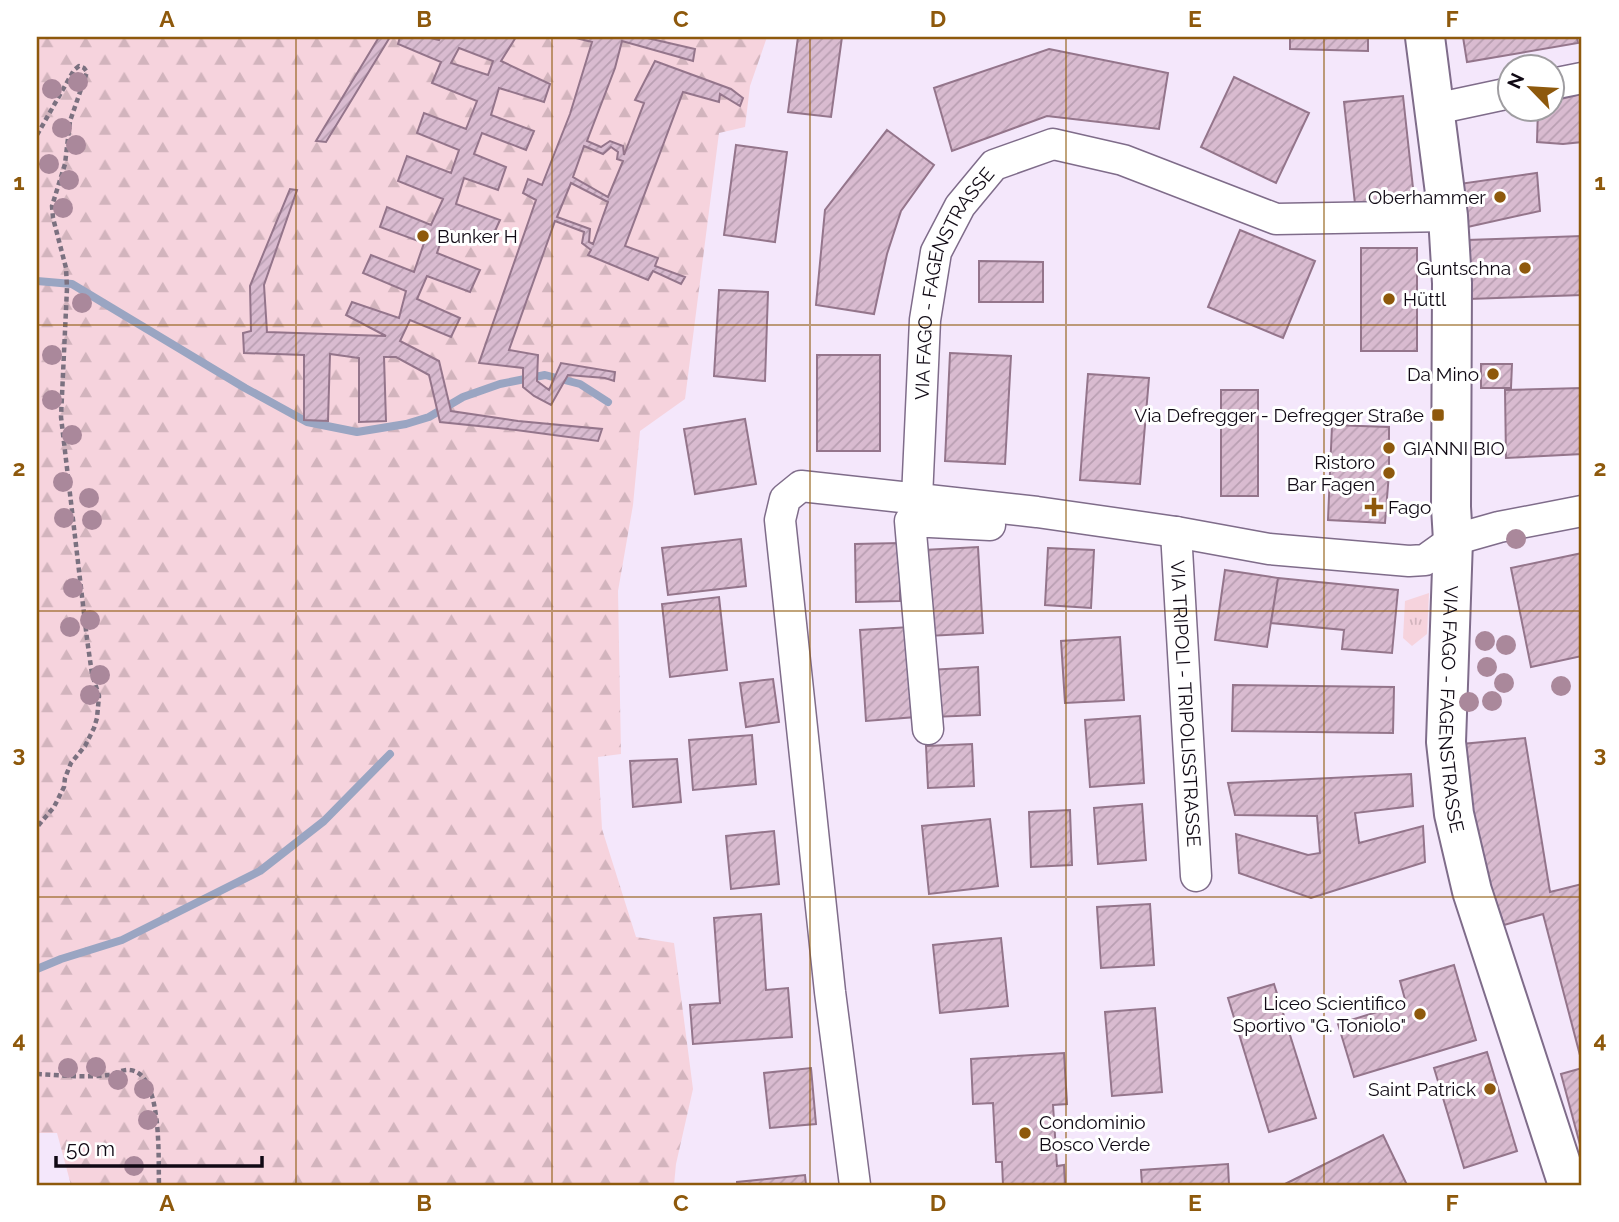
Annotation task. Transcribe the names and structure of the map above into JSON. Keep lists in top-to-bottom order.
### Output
{
  "streets": {
    "street": ["VIA FAGO - FAGENSTRASSE", "VIA TRIPOLI - TRIPOLISSTRASSE"]
  },
  "places": {
    "other": [
      "Oberhammer",
      "Bunker H",
      "Guntschna",
      "Hüttl",
      "Da Mino",
      "GIANNI BIO",
      "Ristoro Bar Fagen",
      "Liceo Scientifico Sportivo \"G. Toniolo\"",
      "Saint Patrick",
      "Condominio Bosco Verde"
    ],
    "transit": ["Via Defregger - Defregger Straße"],
    "health": ["Fago"]
  },
  "scale_bar": "50 m",
  "north": "top left",
  "grid": {
    "columns": [
      "A",
      "B",
      "C",
      "D",
      "E",
      "F"
    ],
    "rows": [
      "1",
      "2",
      "3",
      "4"
    ]
  }
}
